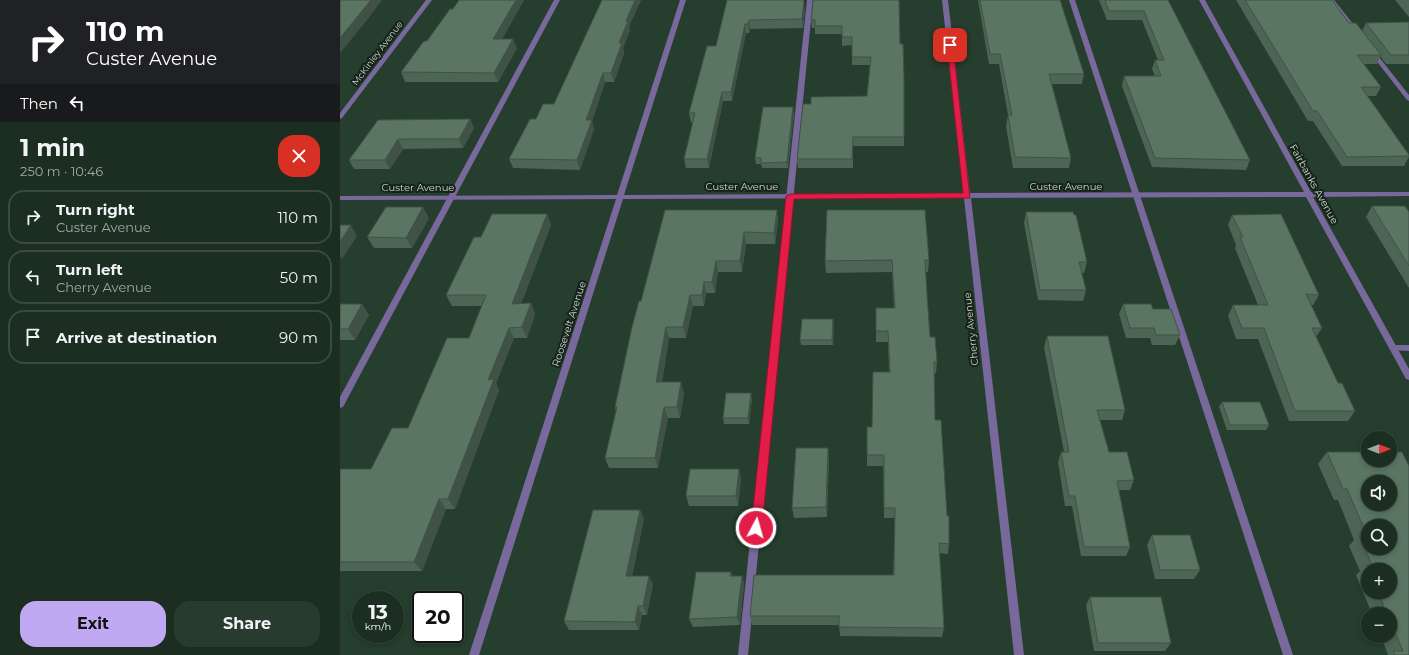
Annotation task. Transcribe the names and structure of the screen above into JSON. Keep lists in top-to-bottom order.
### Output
{
  "streets": {
    "street": [
      "McKinley Avenue",
      "Fairbanks Avenue",
      "Custer Avenue",
      "Roosevelt Avenue",
      "Cherry Avenue"
    ]
  },
  "crossings": [
    ["Fairbanks Avenue", "Custer Avenue"],
    ["Custer Avenue", "Roosevelt Avenue"],
    ["Custer Avenue", "Cherry Avenue"]
  ],
  "north": "right",
  "page": {
    "turn": ["110 m", "Custer Avenue"],
    "then": "Then",
    "heading": ["1 min", "250 m · 10:46"],
    "list": [
      {
        "name": "Turn right",
        "note": "Custer Avenue",
        "value": "110 m"
      },
      {
        "name": "Turn left",
        "note": "Cherry Avenue",
        "value": "50 m"
      },
      {
        "name": "Arrive at destination",
        "value": "90 m"
      }
    ],
    "map_buttons": ["+", "−"],
    "speed": "13 km/h",
    "limit": "20",
    "buttons": ["Exit", "Share"]
  }
}
